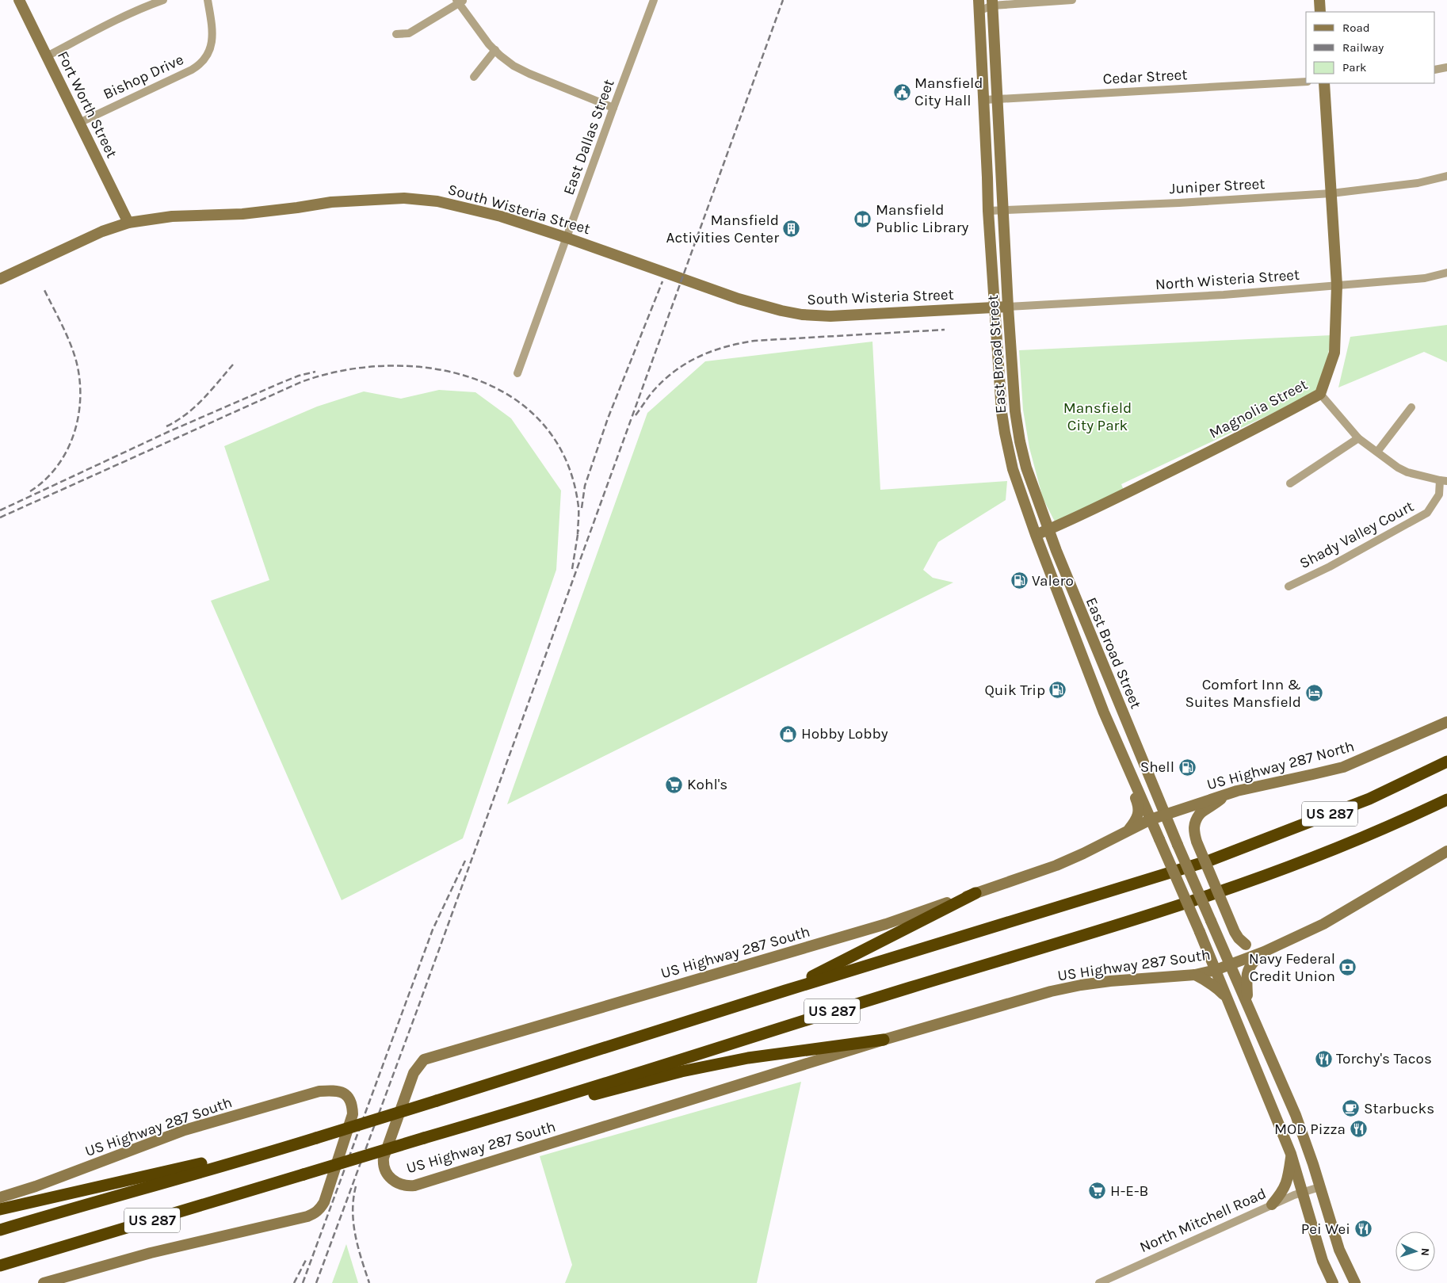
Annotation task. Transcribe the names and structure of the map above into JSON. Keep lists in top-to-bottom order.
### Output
{
  "streets": {
    "highway": ["US 287"],
    "main road": [
      "Fort Worth Street",
      "South Wisteria Street",
      "East Broad Street",
      "Magnolia Street",
      "US Highway 287 North",
      "US Highway 287 South"
    ],
    "street": [
      "Bishop Drive",
      "Cedar Street",
      "East Dallas Street",
      "Juniper Street",
      "North Wisteria Street",
      "Shady Valley Court",
      "North Mitchell Road"
    ]
  },
  "crossings": [
    ["Bishop Drive", "Fort Worth Street"],
    ["Cedar Street", "East Broad Street"],
    ["Fort Worth Street", "South Wisteria Street"],
    ["East Dallas Street", "South Wisteria Street"],
    ["Juniper Street", "East Broad Street"],
    ["Juniper Street", "Magnolia Street"],
    ["South Wisteria Street", "North Wisteria Street"],
    ["South Wisteria Street", "East Broad Street"],
    ["North Wisteria Street", "East Broad Street"],
    ["North Wisteria Street", "Magnolia Street"],
    ["East Broad Street", "Magnolia Street"],
    ["East Broad Street", "US Highway 287 North"],
    ["East Broad Street", "US Highway 287 South"],
    ["East Broad Street", "North Mitchell Road"],
    ["US Highway 287 North", "US Highway 287 South"]
  ],
  "parks": ["Mansfield City Park"],
  "places": {
    "public building": ["Mansfield City Hall"],
    "library": ["Mansfield Public Library"],
    "building": ["Mansfield Activities Center"],
    "fuel station": ["Valero", "Quik Trip", "Shell"],
    "hotel": ["Comfort Inn & Suites Mansfield"],
    "shop": ["Hobby Lobby"],
    "supermarket": ["Kohl's", "H-E-B"],
    "bank": ["Navy Federal Credit Union"],
    "restaurant": ["Torchy's Tacos", "MOD Pizza", "Pei Wei"],
    "cafe": ["Starbucks"]
  },
  "legend": ["Road", "Railway", "Park"],
  "north": "right"
}
